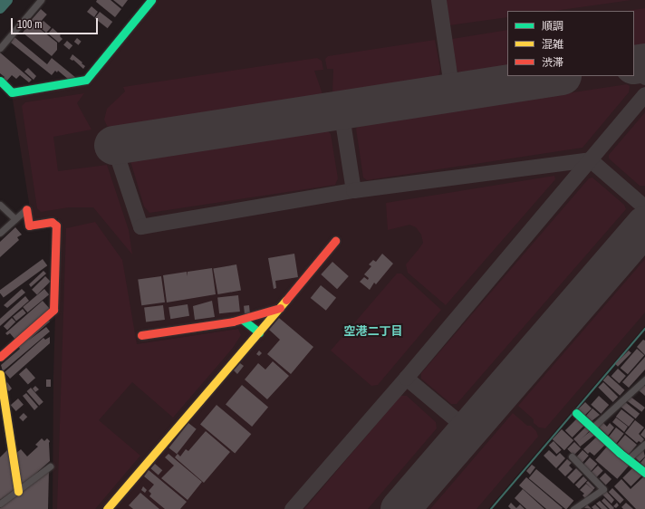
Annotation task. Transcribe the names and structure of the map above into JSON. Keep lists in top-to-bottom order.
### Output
{
  "districts": ["空港二丁目"],
  "legend": ["順調", "混雑", "渋滞"],
  "scale_bar": "100 m"
}
